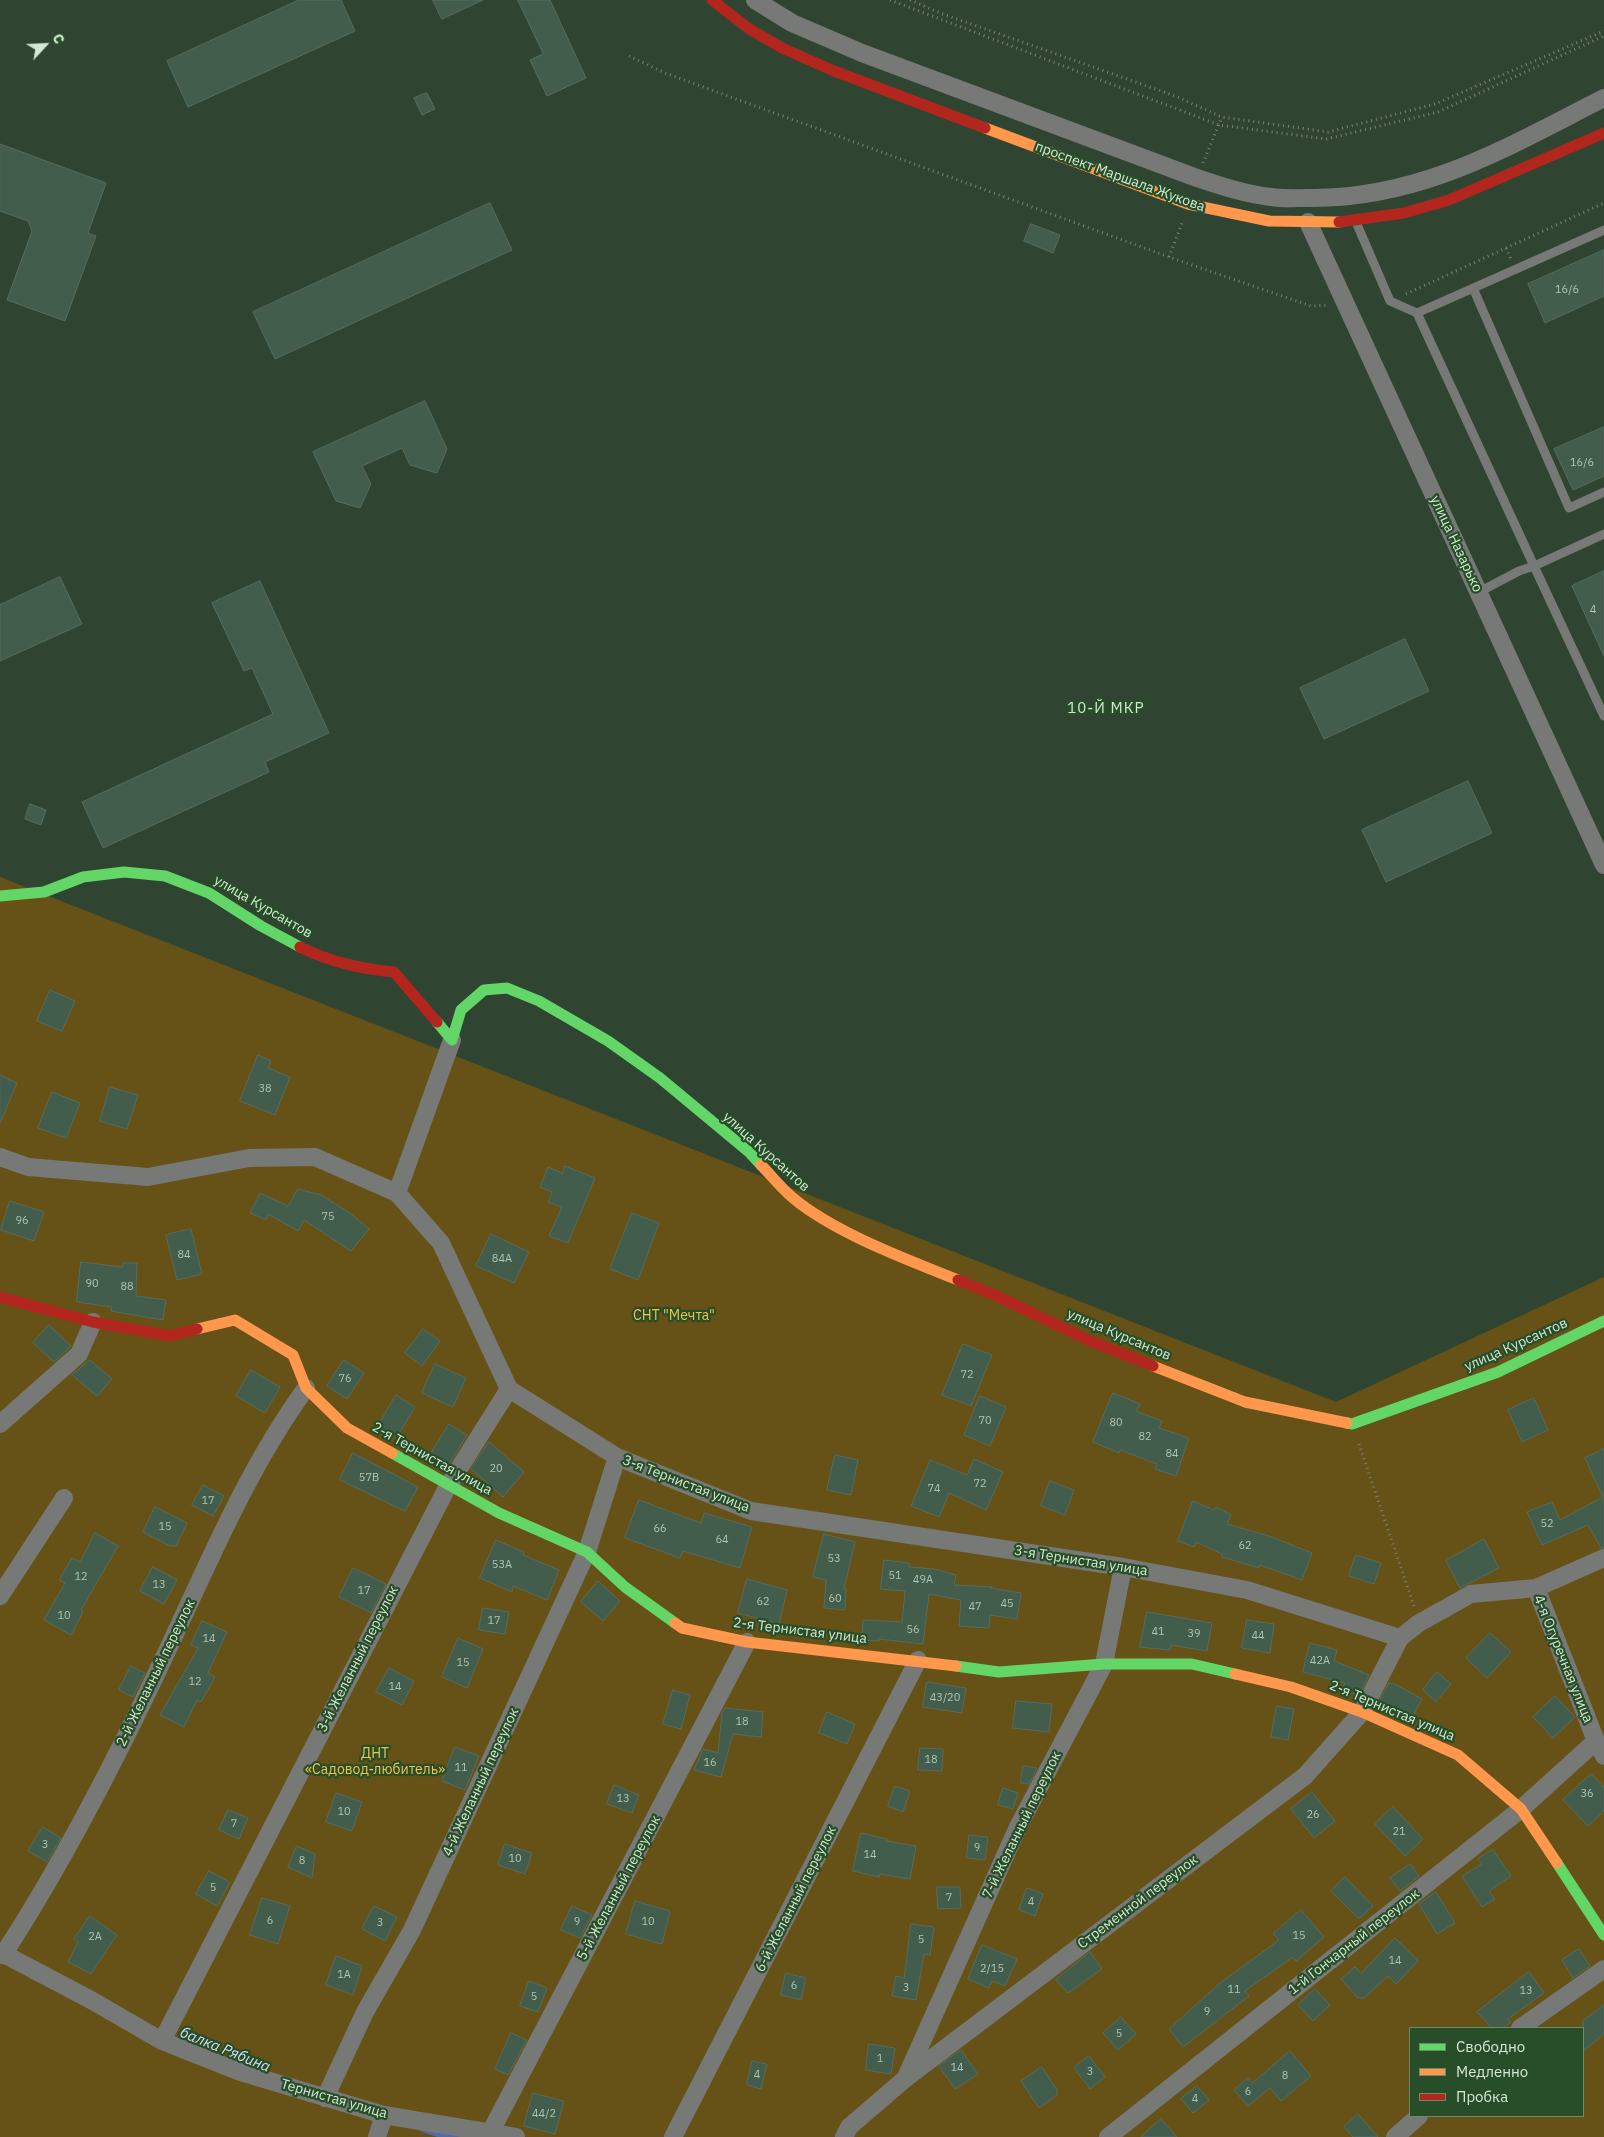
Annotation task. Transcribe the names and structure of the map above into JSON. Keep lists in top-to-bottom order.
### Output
{
  "streets": {
    "street": [
      "проспект Маршала Жукова",
      "улица Назарько",
      "улица Курсантов",
      "2-я Тернистая улица",
      "3-я Тернистая улица",
      "3-й Желанный переулок",
      "4-я Огуречная улица",
      "2-й Желанный переулок",
      "4-й Желанный переулок",
      "7-й Желанный переулок",
      "5-й Желанный переулок",
      "6-й Желанный переулок",
      "Стременной переулок",
      "1-й Гончарный переулок",
      "Тернистая улица"
    ]
  },
  "crossings": [
    ["проспект Маршала Жукова", "улица Назарько"],
    ["2-я Тернистая улица", "3-й Желанный переулок"],
    ["2-я Тернистая улица", "2-й Желанный переулок"],
    ["2-я Тернистая улица", "4-й Желанный переулок"],
    ["2-я Тернистая улица", "7-й Желанный переулок"],
    ["2-я Тернистая улица", "5-й Желанный переулок"],
    ["2-я Тернистая улица", "6-й Желанный переулок"],
    ["2-я Тернистая улица", "Стременной переулок"],
    ["2-я Тернистая улица", "1-й Гончарный переулок"],
    ["3-я Тернистая улица", "3-й Желанный переулок"],
    ["3-я Тернистая улица", "4-й Желанный переулок"],
    ["3-я Тернистая улица", "7-й Желанный переулок"],
    ["3-я Тернистая улица", "Стременной переулок"],
    ["3-й Желанный переулок", "Тернистая улица"],
    ["4-я Огуречная улица", "1-й Гончарный переулок"],
    ["2-й Желанный переулок", "Тернистая улица"],
    ["4-й Желанный переулок", "Тернистая улица"],
    ["7-й Желанный переулок", "Стременной переулок"],
    ["5-й Желанный переулок", "Тернистая улица"]
  ],
  "districts": ["10-Й МКР"],
  "water": ["балка Рябина"],
  "parks": ["СНТ \"Мечта\"", "ДНТ «Садовод-любитель»"],
  "house_numbers": [
    "16/6",
    "16/6",
    "4",
    "38",
    "75",
    "96",
    "84",
    "84А",
    "90",
    "88",
    "72",
    "76",
    "70",
    "80",
    "82",
    "84",
    "20",
    "57В",
    "72",
    "74",
    "17",
    "52",
    "15",
    "66",
    "64",
    "62",
    "53",
    "53А",
    "51",
    "12",
    "49А",
    "13",
    "17",
    "60",
    "62",
    "45",
    "47",
    "10",
    "17",
    "56",
    "41",
    "39",
    "44",
    "14",
    "42А",
    "15",
    "12",
    "14",
    "43/20",
    "18",
    "18",
    "16",
    "11",
    "36",
    "13",
    "10",
    "26",
    "7",
    "21",
    "3",
    "9",
    "14",
    "10",
    "8",
    "5",
    "7",
    "4",
    "6",
    "9",
    "10",
    "3",
    "15",
    "2А",
    "5",
    "14",
    "2/15",
    "1А",
    "6",
    "3",
    "11",
    "13",
    "5",
    "9",
    "5",
    "1",
    "14",
    "3",
    "4",
    "8",
    "6",
    "4",
    "44/2"
  ],
  "legend": ["Свободно", "Медленно", "Пробка"],
  "north": "top right"
}
